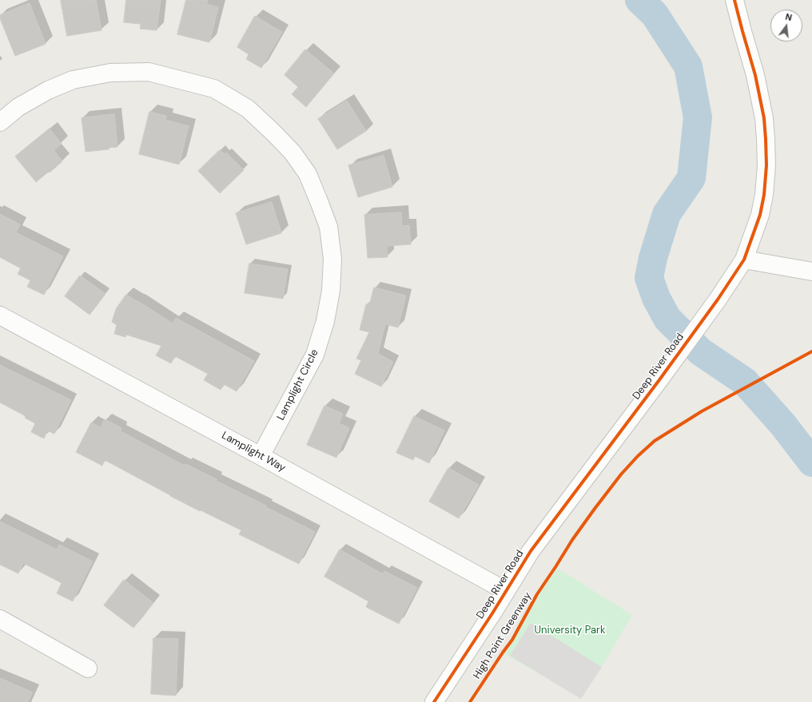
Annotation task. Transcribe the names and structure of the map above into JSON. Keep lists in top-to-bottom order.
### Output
{
  "streets": {
    "street": ["Deep River Road", "Lamplight Circle", "Lamplight Way"],
    "cycle path": ["High Point Greenway"]
  },
  "crossings": [
    ["Deep River Road", "Lamplight Way"],
    ["Lamplight Circle", "Lamplight Way"]
  ],
  "parks": ["University Park"],
  "north": "top"
}
